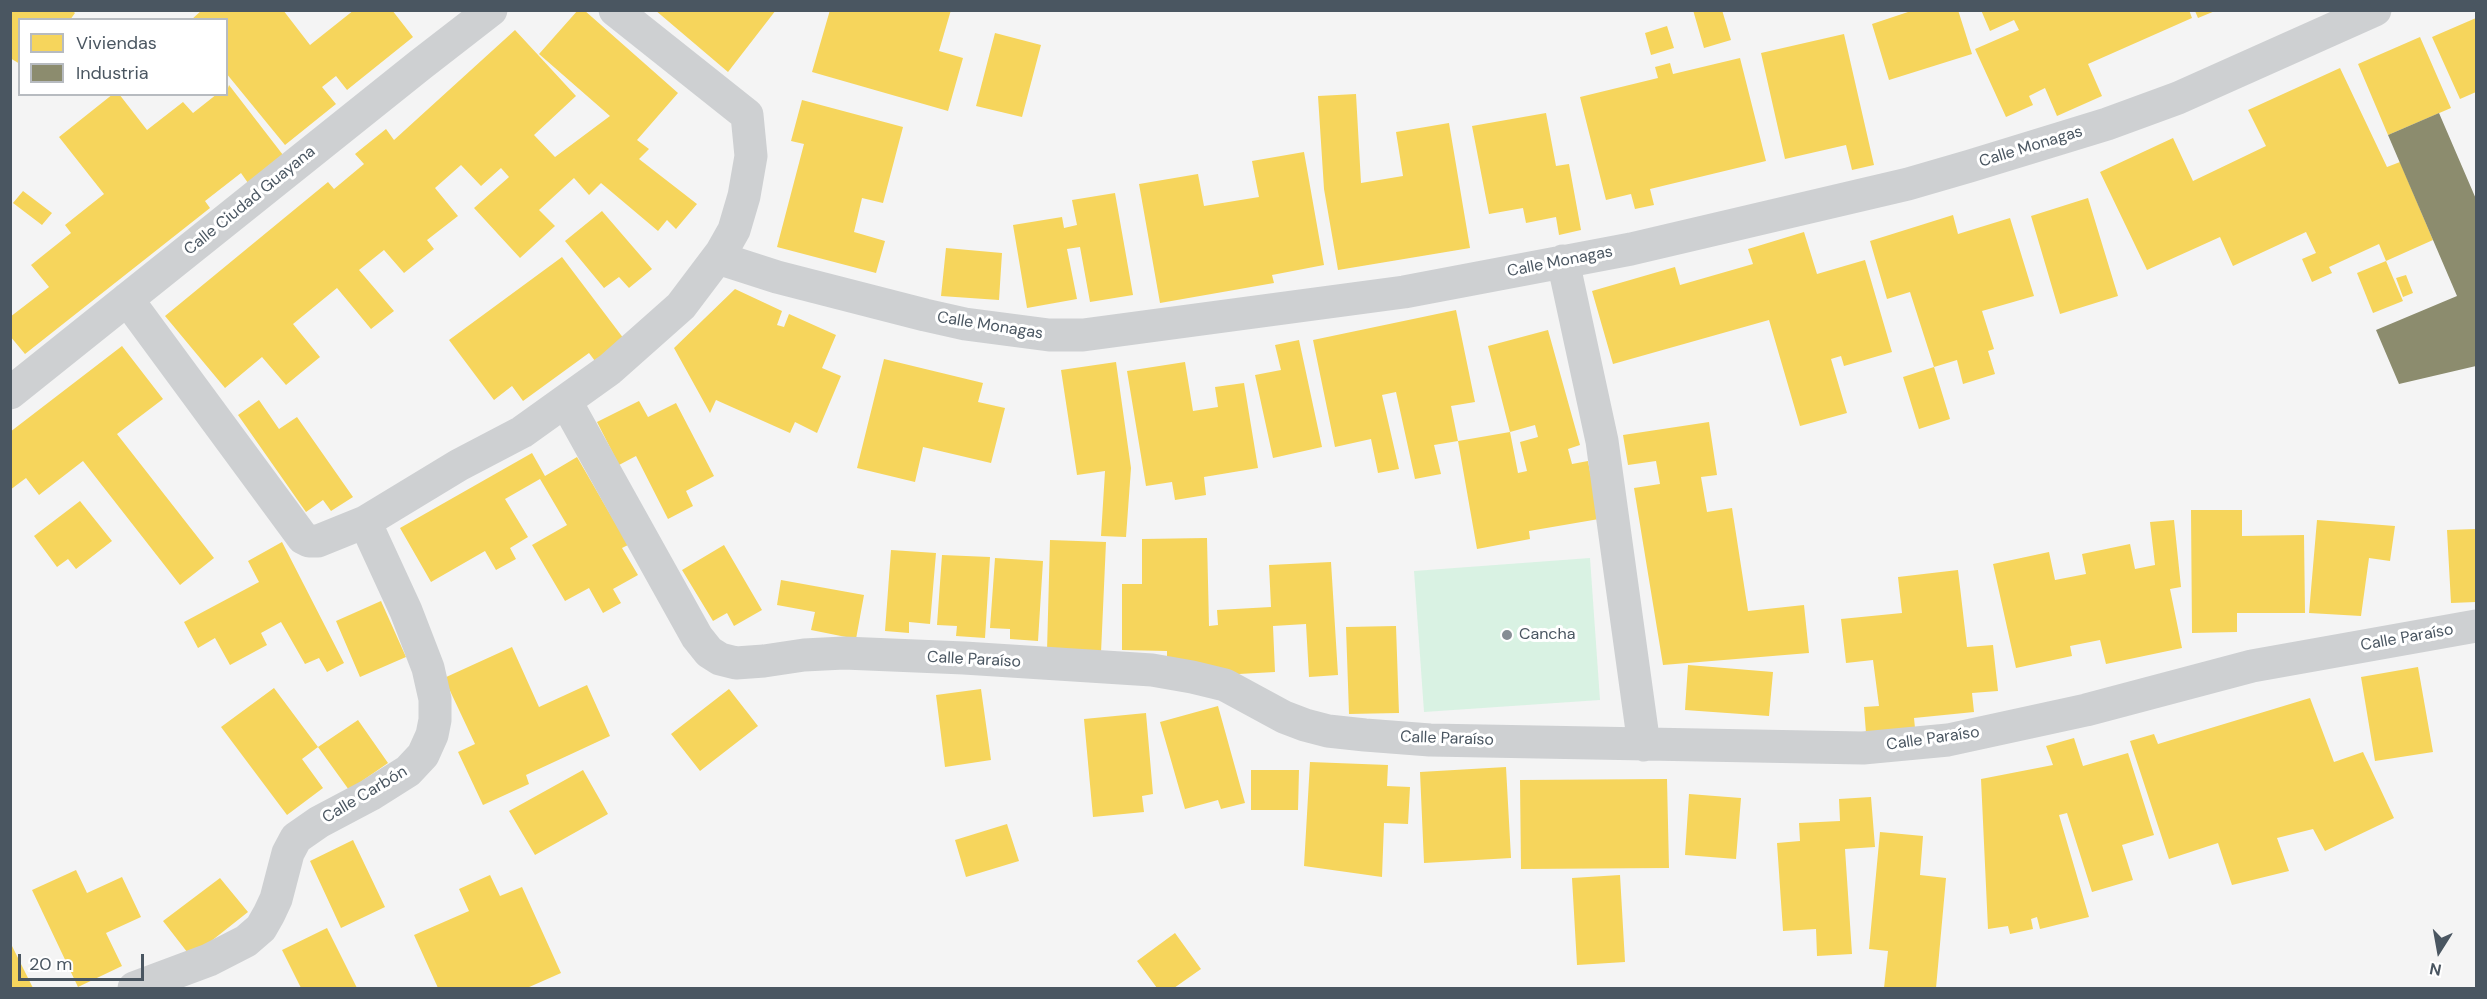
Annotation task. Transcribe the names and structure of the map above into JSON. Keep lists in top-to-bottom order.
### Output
{
  "streets": {
    "street": [
      "Calle Monagas",
      "Calle Ciudad Guayana",
      "Calle Paraíso",
      "Calle Carbón"
    ]
  },
  "places": ["Cancha"],
  "legend": ["Viviendas", "Industria"],
  "scale_bar": "20 m",
  "north": "bottom"
}
